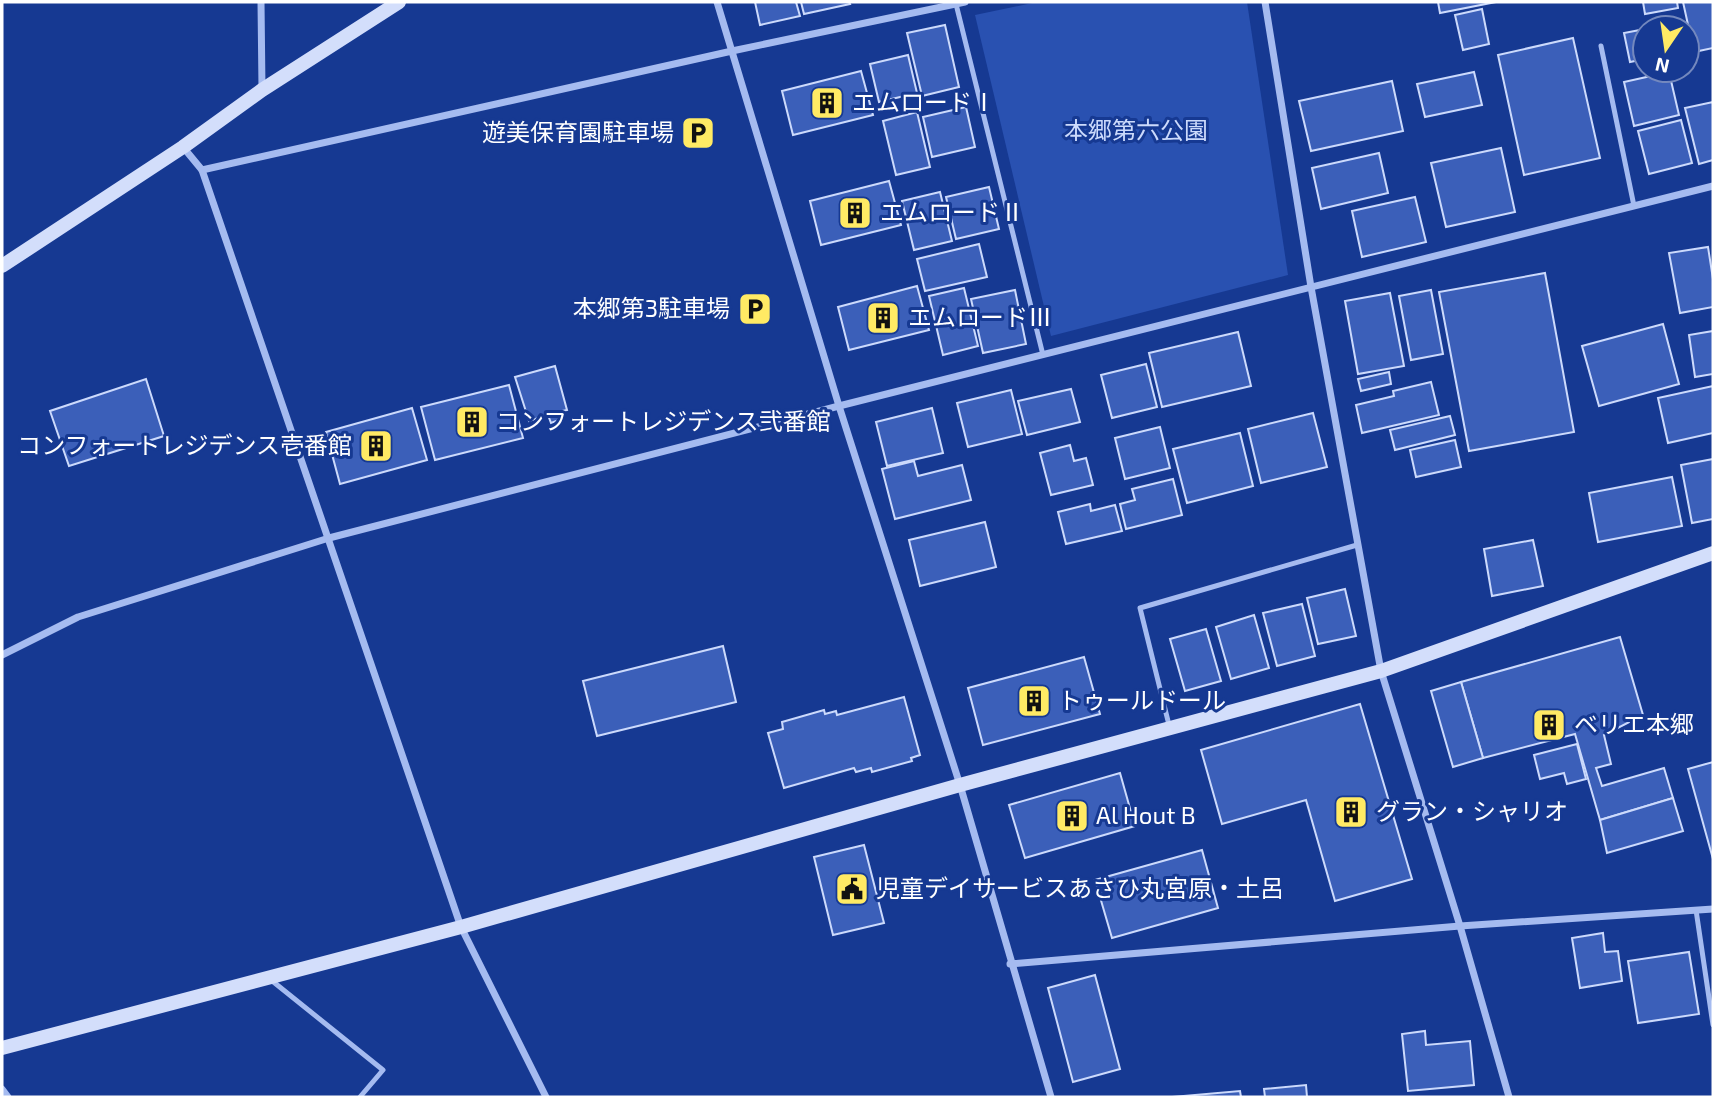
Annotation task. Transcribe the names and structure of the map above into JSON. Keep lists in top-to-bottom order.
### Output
{
  "parks": ["本郷第六公園"],
  "places": {
    "building": [
      "エムロードⅠ",
      "エムロードⅡ",
      "エムロードⅢ",
      "コンフォートレジデンス弐番館",
      "コンフォートレジデンス壱番館",
      "トゥールドール",
      "ベリエ本郷",
      "グラン・シャリオ",
      "Al Hout B"
    ],
    "parking": ["遊美保育園駐車場", "本郷第3駐車場"],
    "public building": ["児童デイサービスあさひ丸宮原・土呂"]
  },
  "north": "bottom"
}
